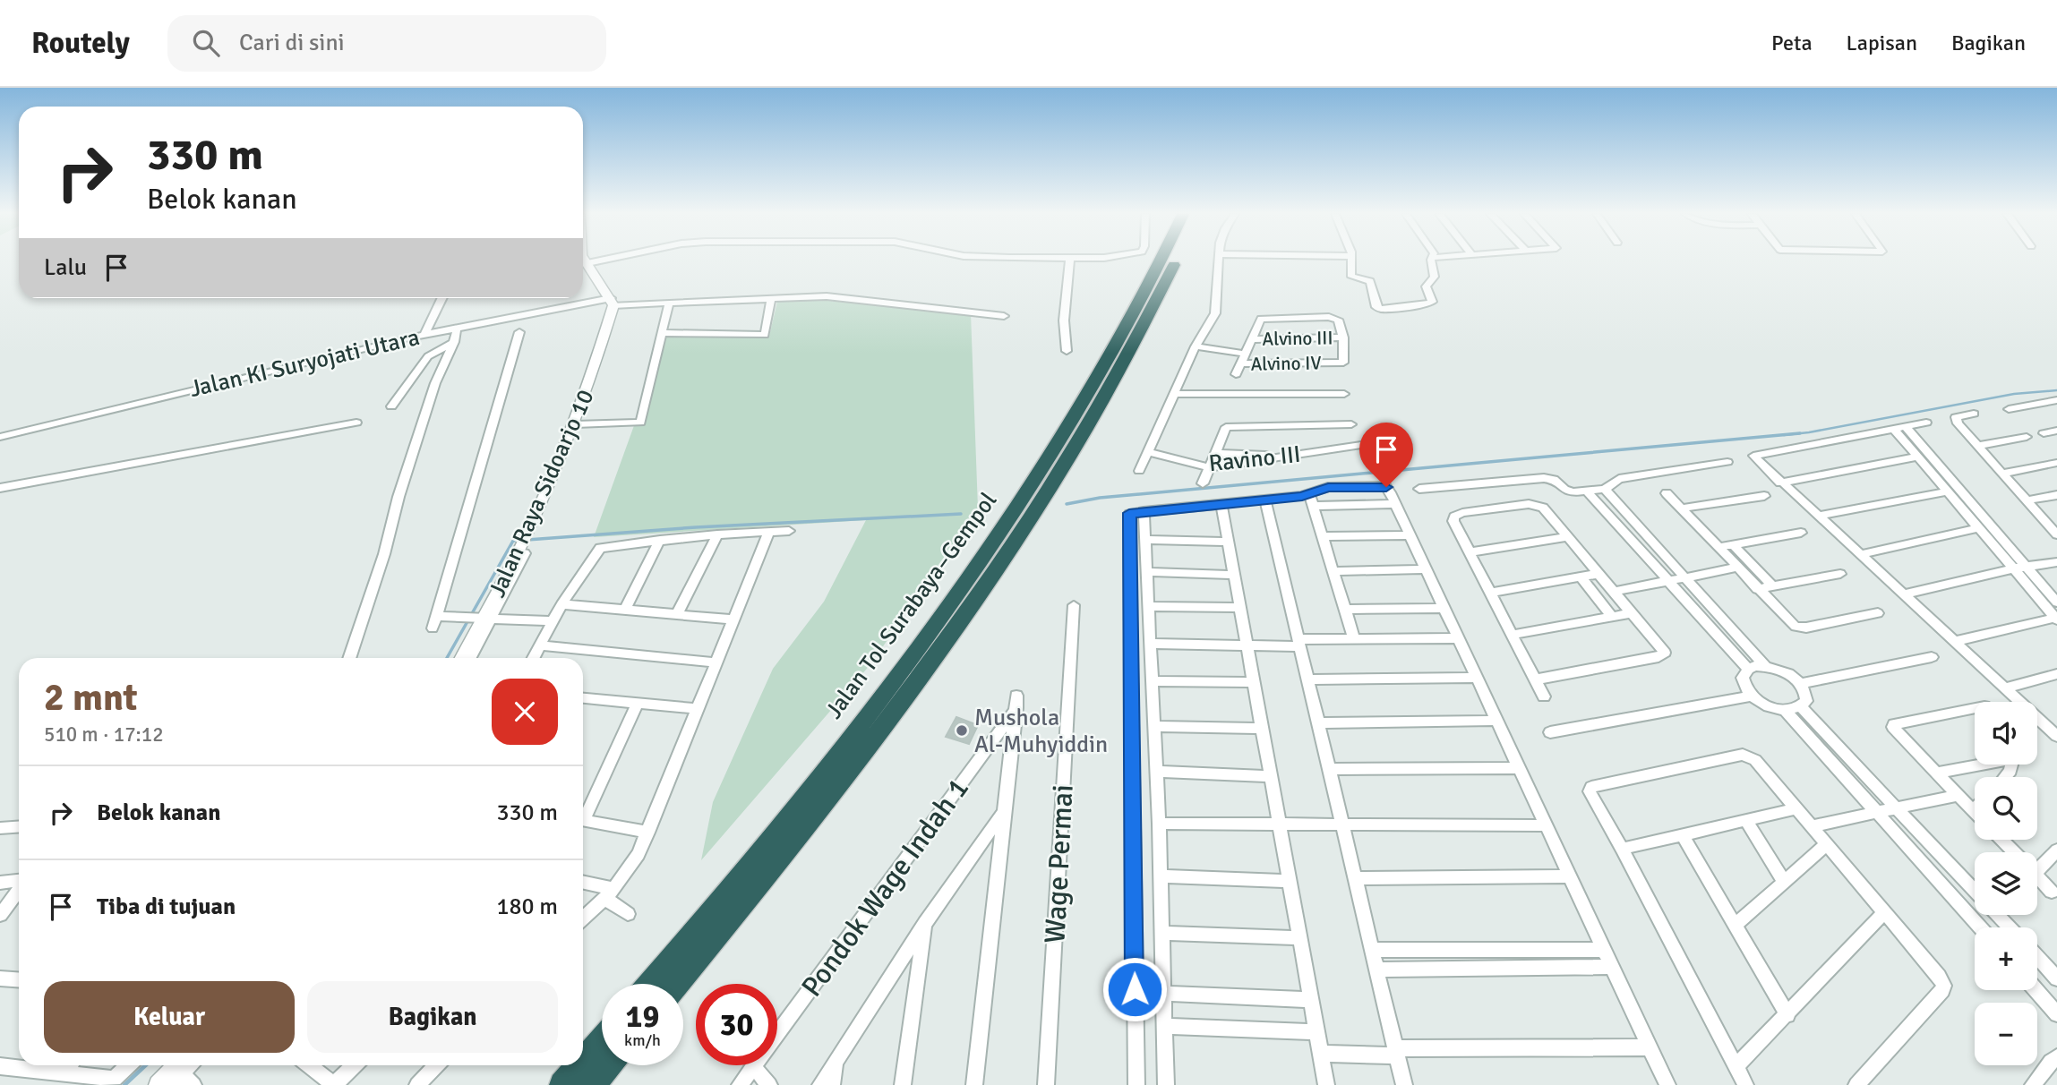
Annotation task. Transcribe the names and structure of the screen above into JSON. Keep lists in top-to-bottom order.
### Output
{
  "streets": {
    "highway": ["Jalan Tol Surabaya–Gempol"],
    "street": [
      "Alvino III",
      "Jalan KI Suryojati Utara",
      "Alvino IV",
      "Ravino III",
      "Jalan Raya Sidoarjo 10",
      "Wage Permai",
      "Pondok Wage Indah 1"
    ]
  },
  "crossings": [
    ["Alvino III", "Alvino IV"],
    ["Jalan KI Suryojati Utara", "Jalan Raya Sidoarjo 10"]
  ],
  "places": ["Mushola Al-Muhyiddin"],
  "page": {
    "header": "Routely",
    "search": "Cari di sini",
    "nav": ["Peta", "Lapisan", "Bagikan"],
    "turn": ["330 m", "Belok kanan"],
    "then": "Lalu",
    "heading": ["2 mnt", "510 m · 17:12"],
    "map_buttons": ["+", "−"],
    "list": [
      {
        "name": "Belok kanan",
        "value": "330 m"
      },
      {
        "name": "Tiba di tujuan",
        "value": "180 m"
      }
    ],
    "buttons": ["Keluar", "Bagikan"],
    "speed": "19 km/h",
    "limit": "30"
  }
}
